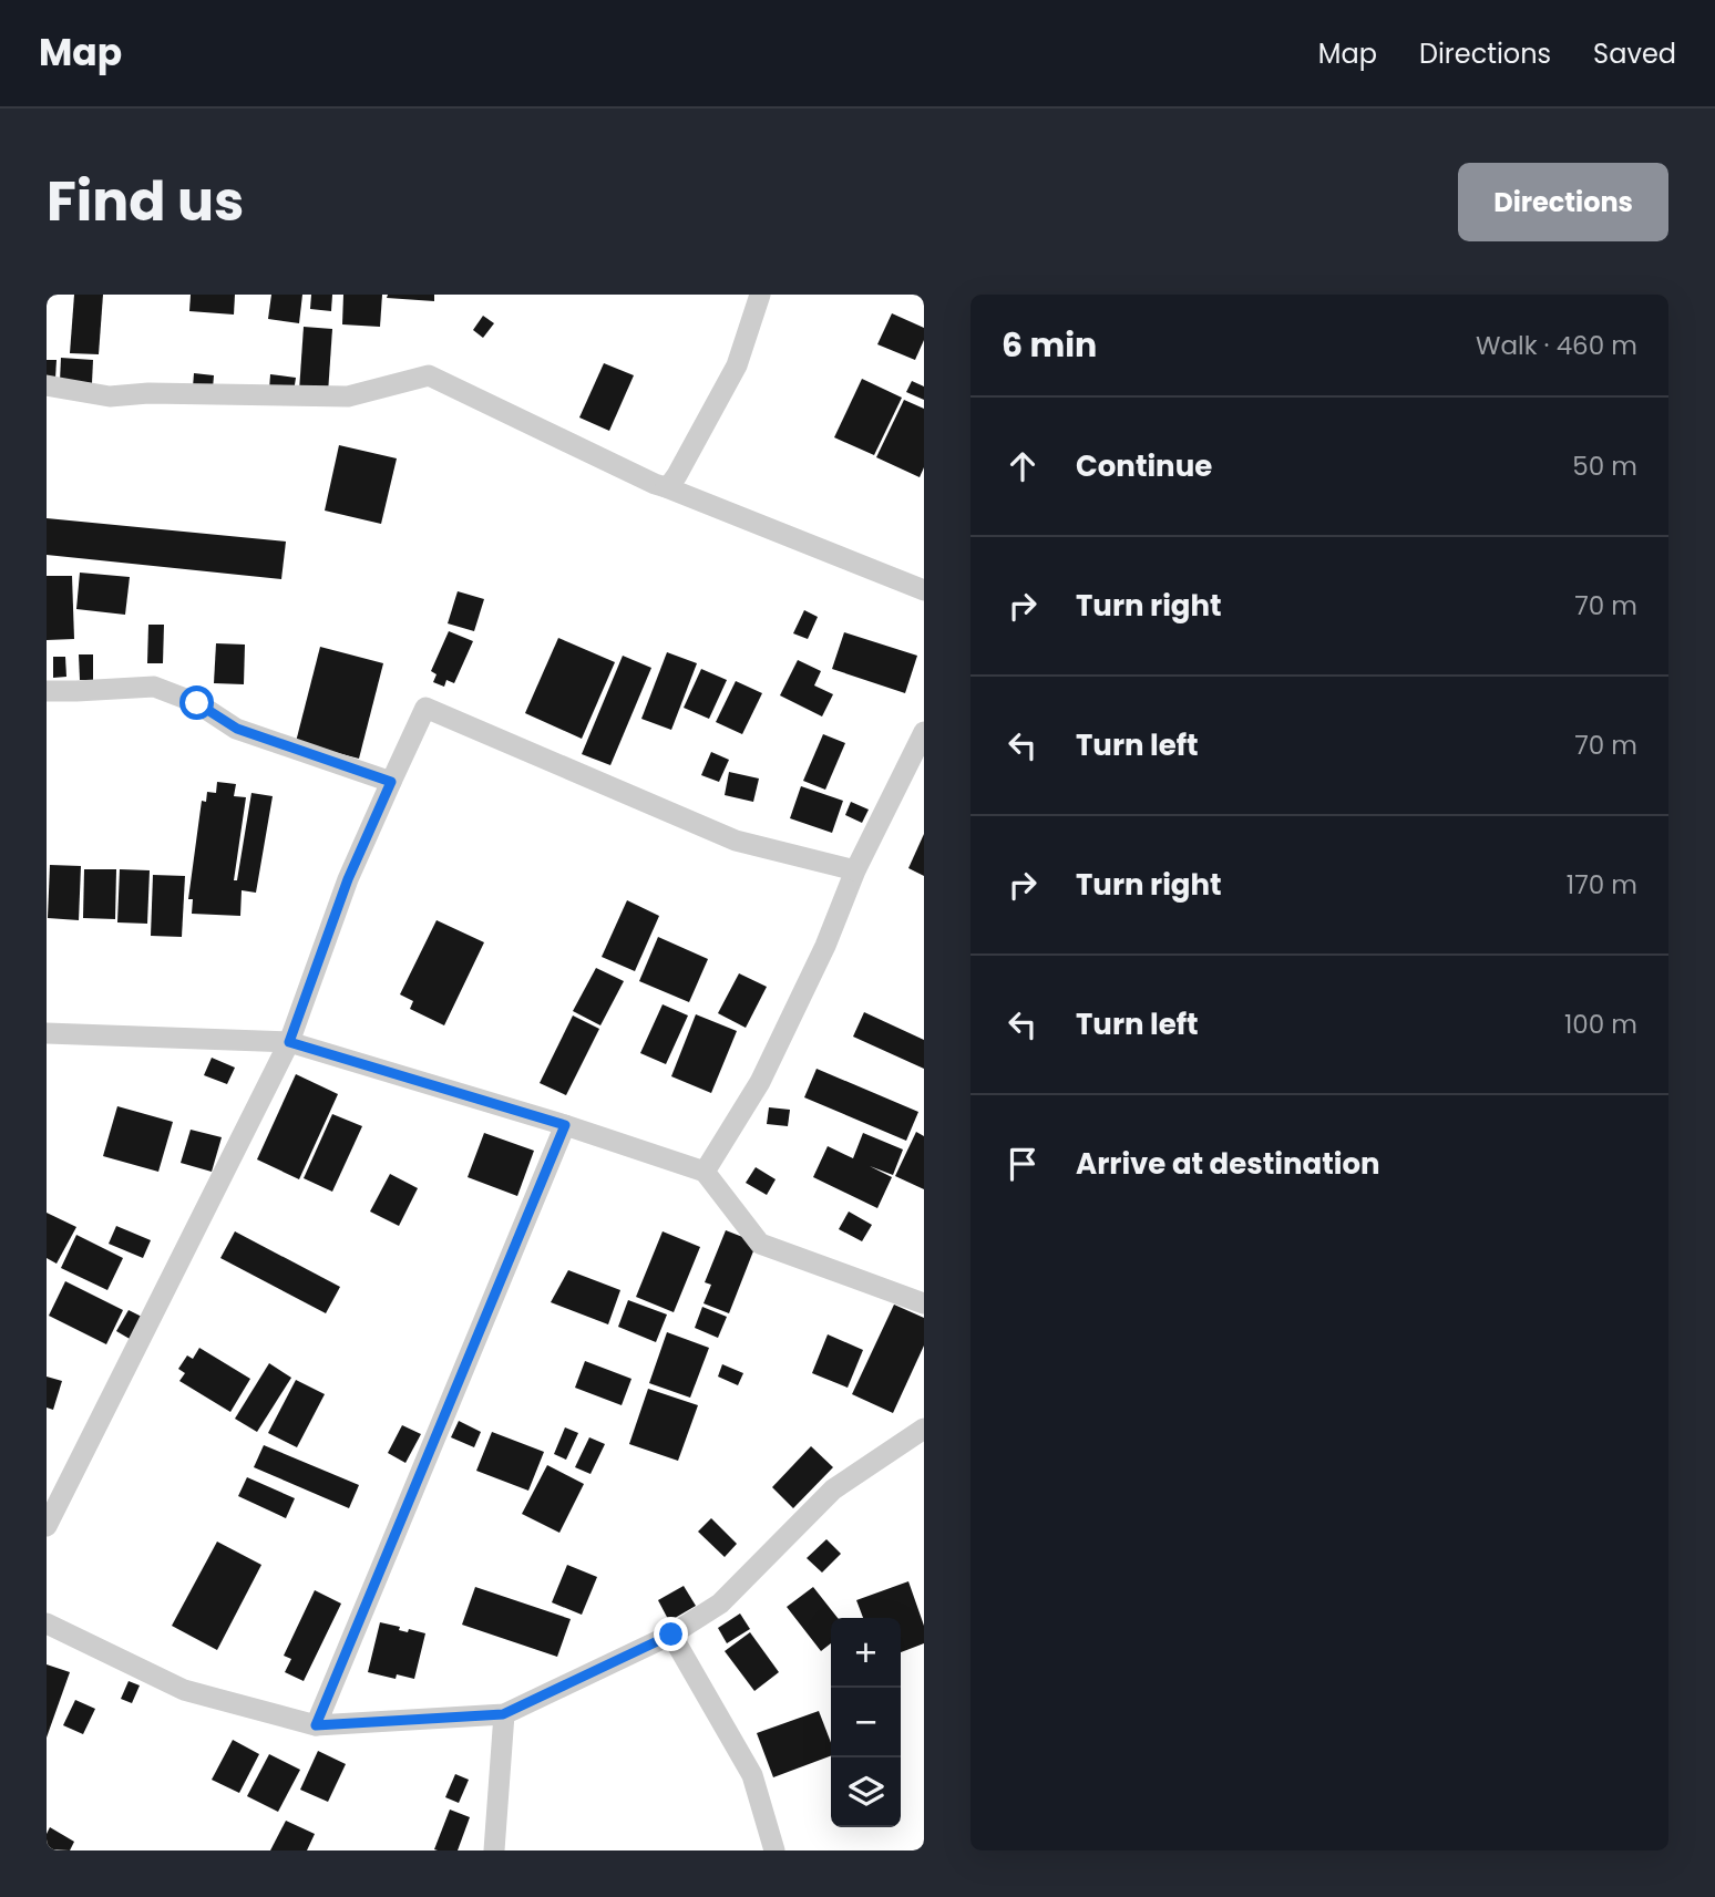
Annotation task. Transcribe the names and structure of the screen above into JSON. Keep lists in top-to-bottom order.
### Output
{
  "page": {
    "header": "Map",
    "nav": ["Map", "Directions", "Saved"],
    "title": "Find us",
    "buttons": "Directions",
    "heading": ["6 min", "Walk · 460 m"],
    "list": [
      ["Continue", "50 m"],
      ["Turn right", "70 m"],
      ["Turn left", "70 m"],
      ["Turn right", "170 m"],
      ["Turn left", "100 m"],
      "Arrive at destination"
    ],
    "map_buttons": ["+", "−"]
  }
}
